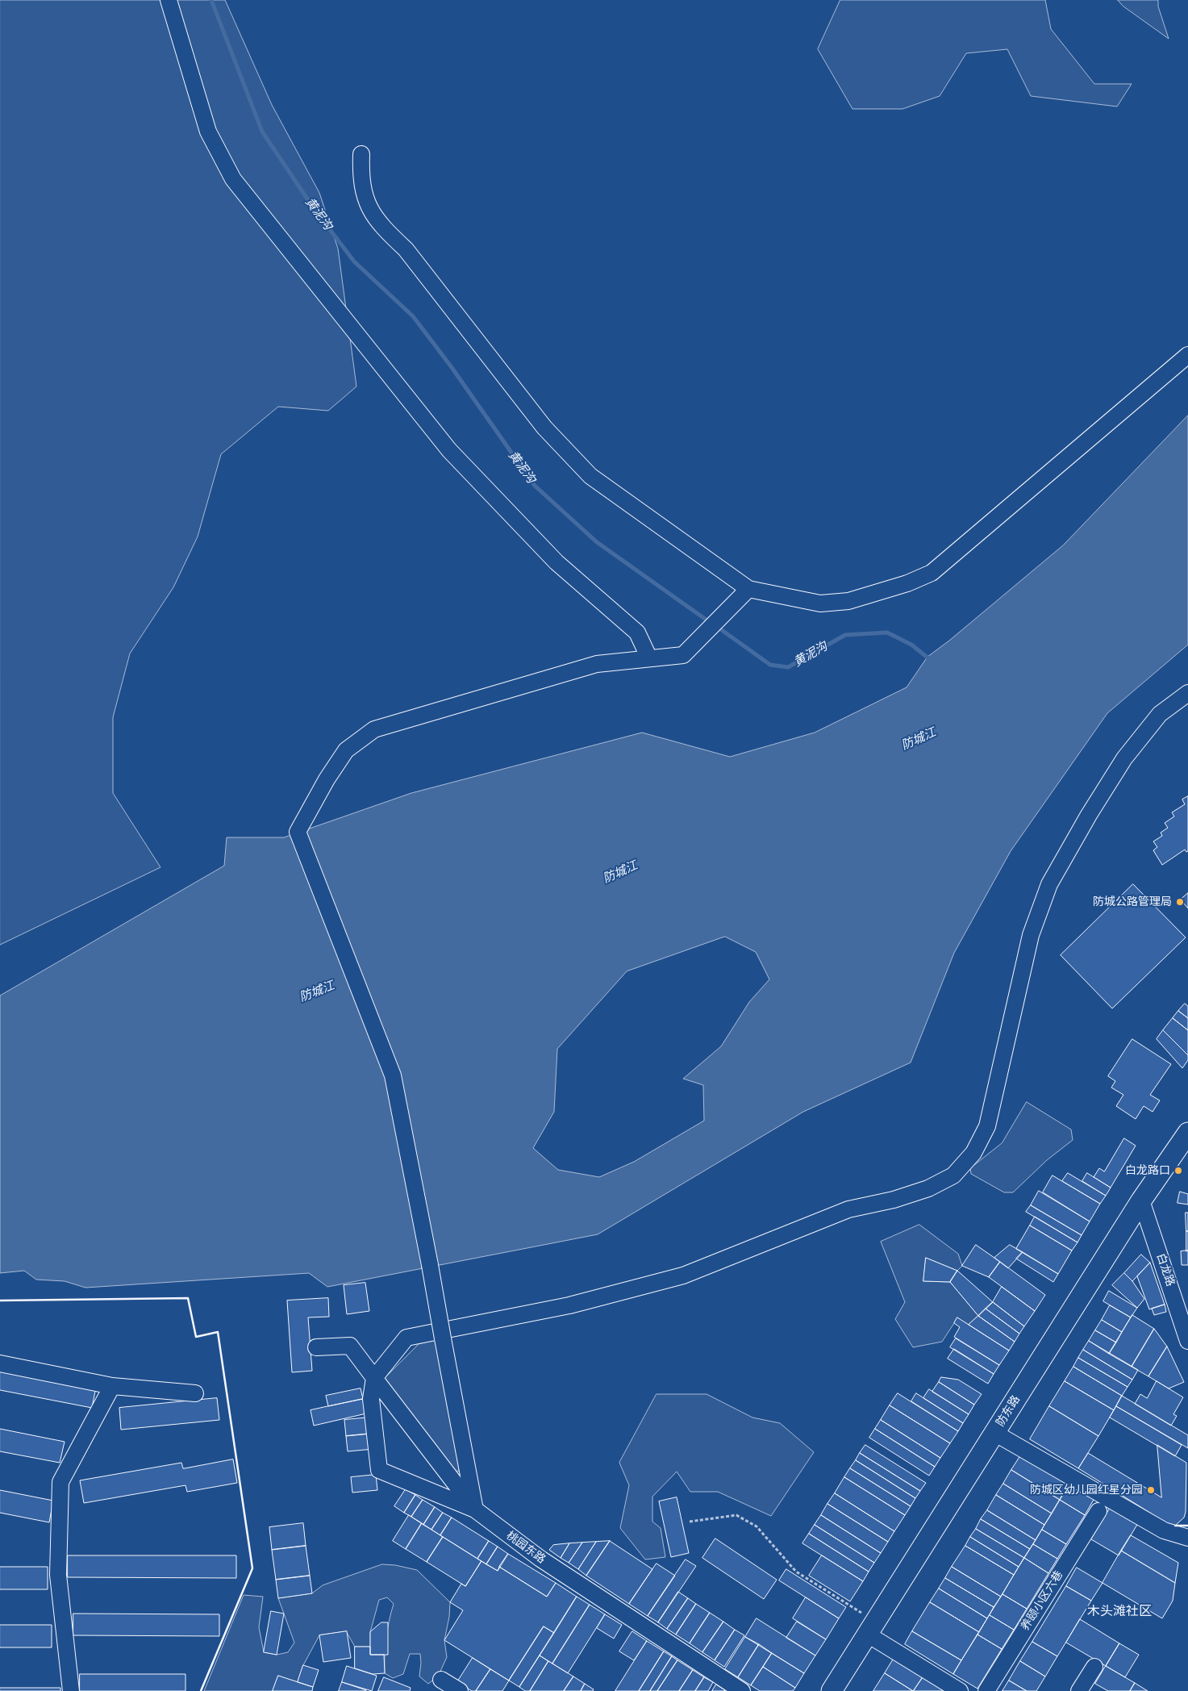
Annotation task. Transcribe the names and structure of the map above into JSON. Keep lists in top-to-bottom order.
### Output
{
  "streets": {
    "main road": ["防东路"],
    "street": ["白龙路", "桃园东路", "养颐小区六巷"]
  },
  "crossings": [
    ["白龙路", "防东路"]
  ],
  "districts": ["木头滩社区"],
  "water": ["黄泥沟", "防城江"],
  "places": ["防城公路管理局", "白龙路口", "防城区幼儿园红星分园"]
}
